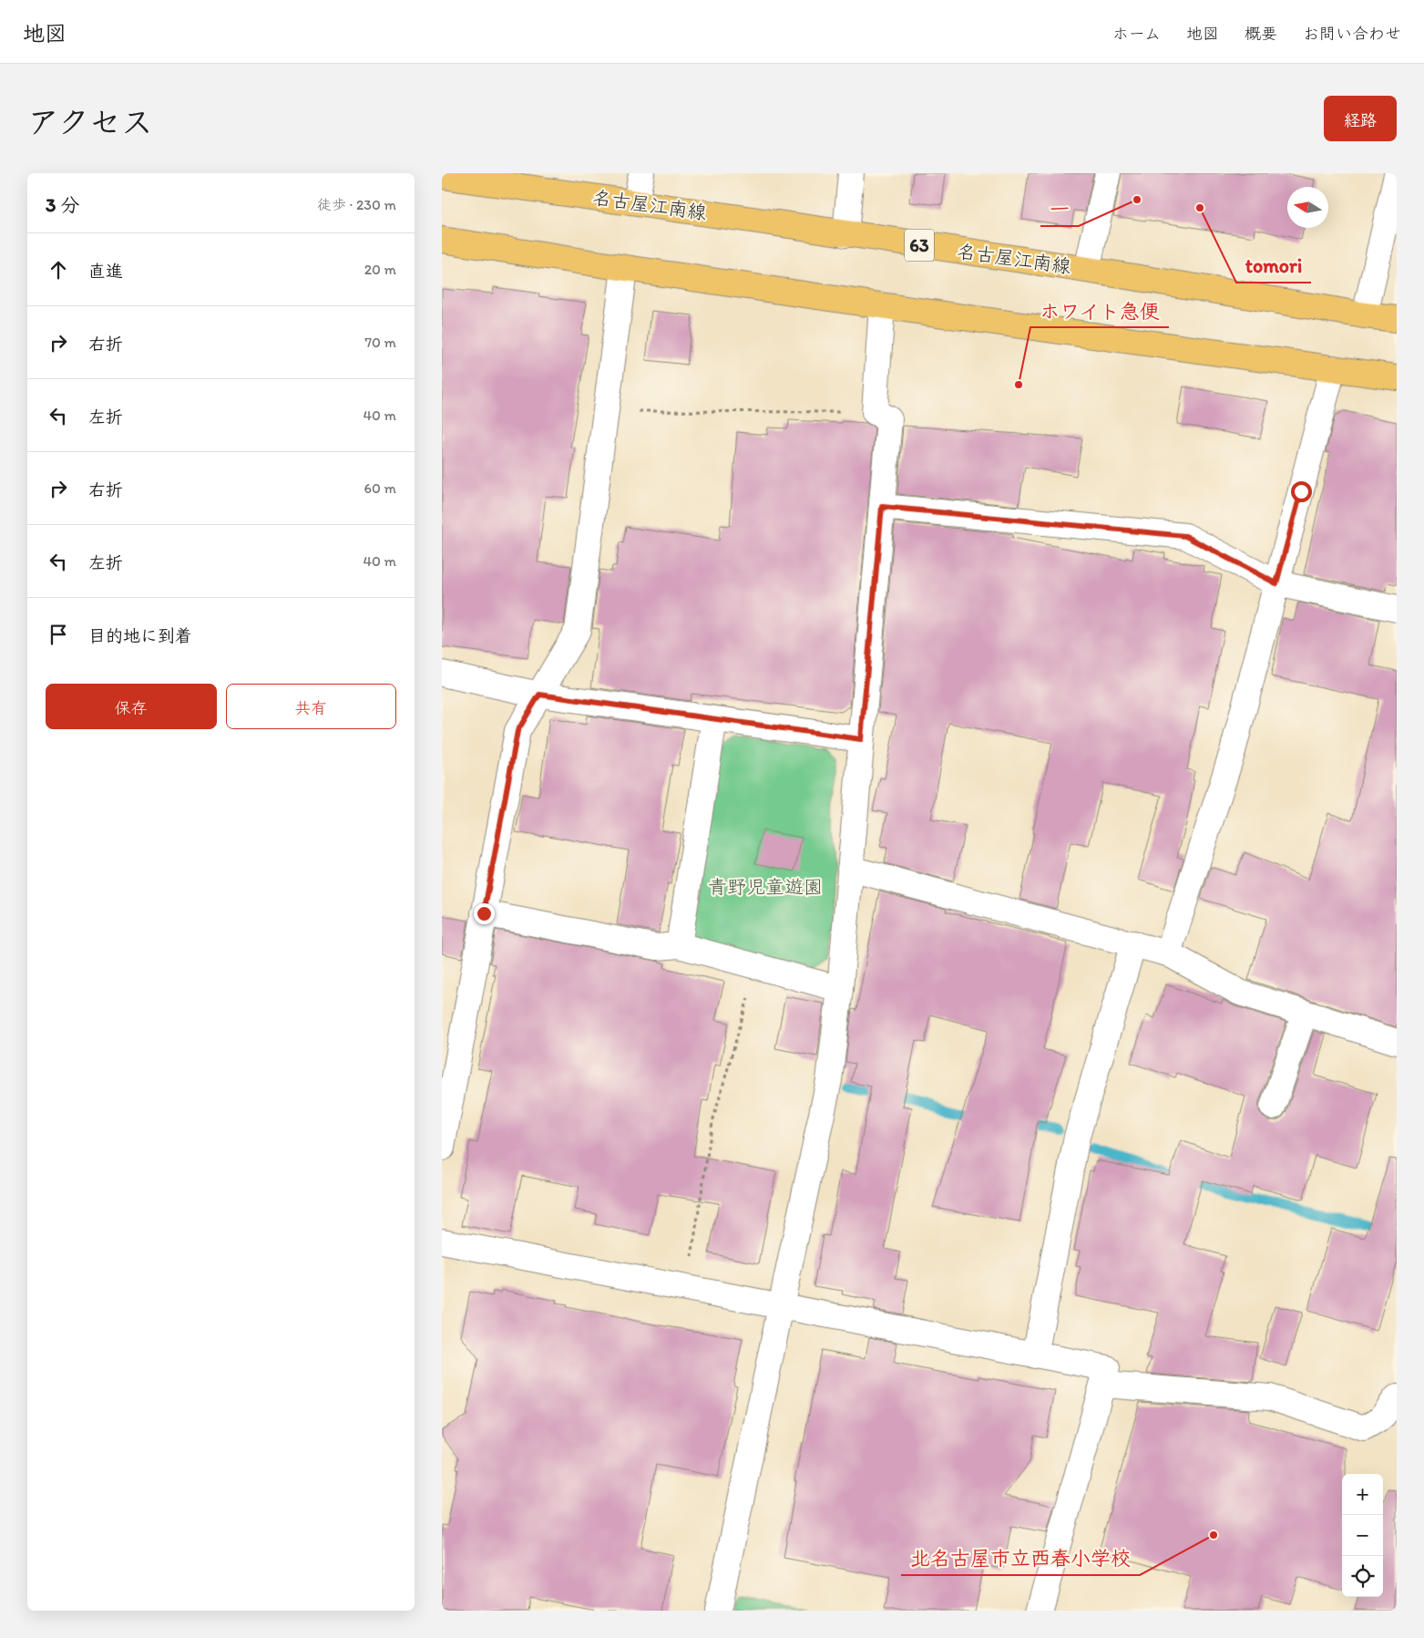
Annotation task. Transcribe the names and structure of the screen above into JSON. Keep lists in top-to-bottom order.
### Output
{
  "streets": {
    "main road": ["名古屋江南線", "63"]
  },
  "parks": ["青野児童遊園"],
  "places": [
    "一",
    "tomori",
    "ホワイト急便",
    "北名古屋市立西春小学校"
  ],
  "north": "left",
  "page": {
    "header": "地図",
    "nav": [
      "ホーム",
      "地図",
      "概要",
      "お問い合わせ"
    ],
    "title": "アクセス",
    "buttons": [
      "経路",
      ["保存", "共有"]
    ],
    "heading": ["3 分", "徒歩 · 230 m"],
    "list": [
      ["直進", "20 m"],
      ["右折", "70 m"],
      ["左折", "40 m"],
      ["右折", "60 m"],
      ["左折", "40 m"],
      "目的地に到着"
    ],
    "map_buttons": ["+", "−"]
  }
}
